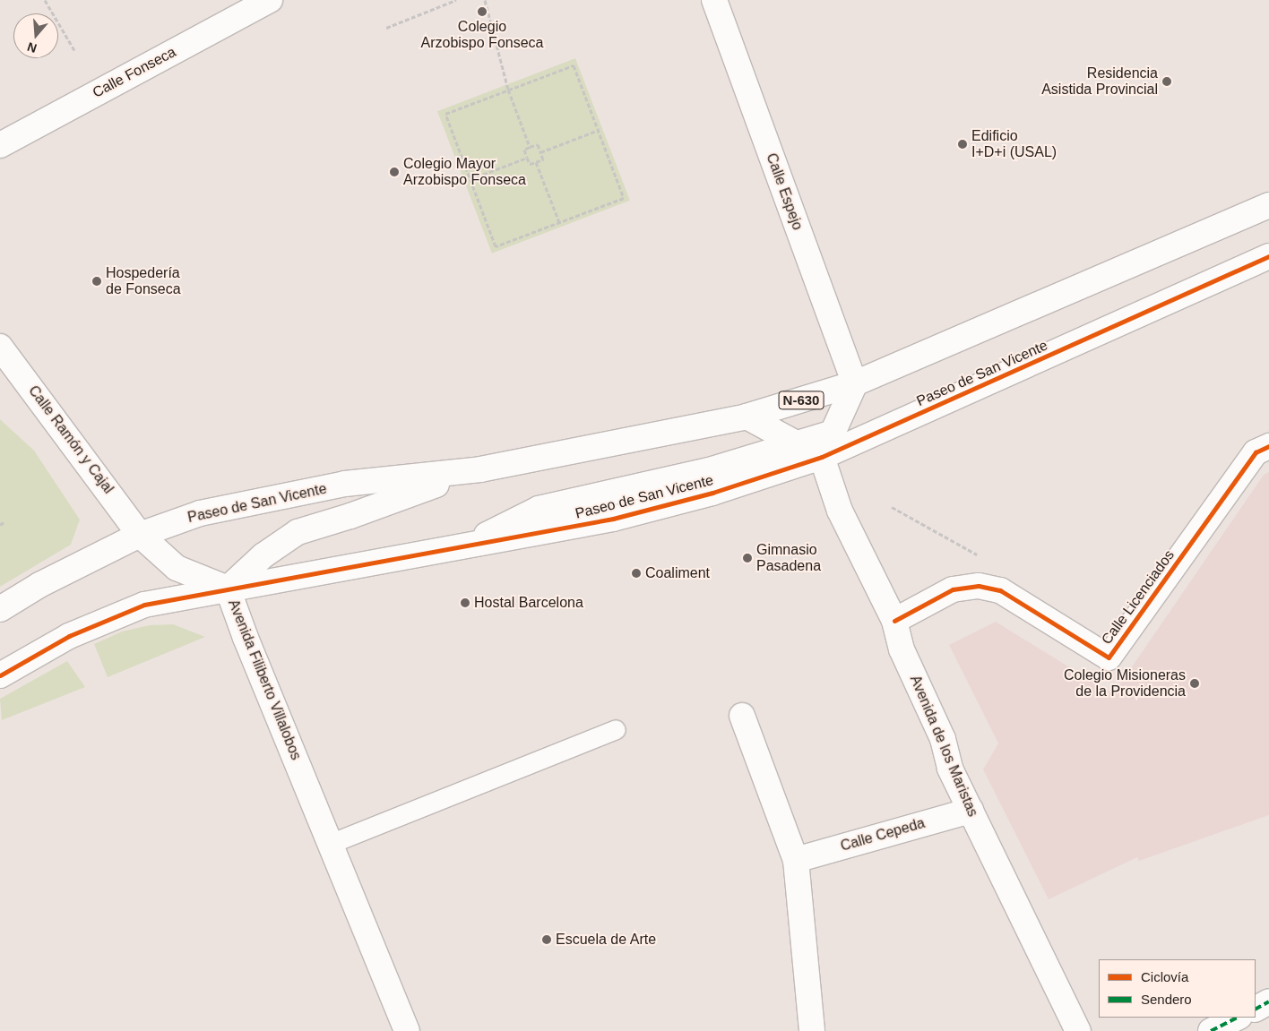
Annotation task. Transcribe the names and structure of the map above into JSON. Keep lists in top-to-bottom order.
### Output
{
  "streets": {
    "main road": [
      "Calle Fonseca",
      "Calle Espejo",
      "Paseo de San Vicente",
      "N-630",
      "Calle Ramón y Cajal",
      "Calle Licenciados",
      "Avenida Filiberto Villalobos",
      "Avenida de los Maristas",
      "Calle Cepeda"
    ]
  },
  "crossings": [
    ["Calle Espejo", "Paseo de San Vicente"],
    ["Paseo de San Vicente", "Calle Ramón y Cajal"],
    ["Paseo de San Vicente", "Avenida Filiberto Villalobos"],
    ["Paseo de San Vicente", "Avenida de los Maristas"],
    ["Calle Ramón y Cajal", "Avenida Filiberto Villalobos"],
    ["Calle Licenciados", "Avenida de los Maristas"],
    ["Avenida de los Maristas", "Calle Cepeda"]
  ],
  "places": [
    "Colegio Arzobispo Fonseca",
    "Residencia Asistida Provincial",
    "Edificio I+D+i (USAL)",
    "Colegio Mayor Arzobispo Fonseca",
    "Hospedería de Fonseca",
    "Gimnasio Pasadena",
    "Coaliment",
    "Hostal Barcelona",
    "Colegio Misioneras de la Providencia",
    "Escuela de Arte"
  ],
  "legend": ["Ciclovía", "Sendero"],
  "north": "bottom"
}
